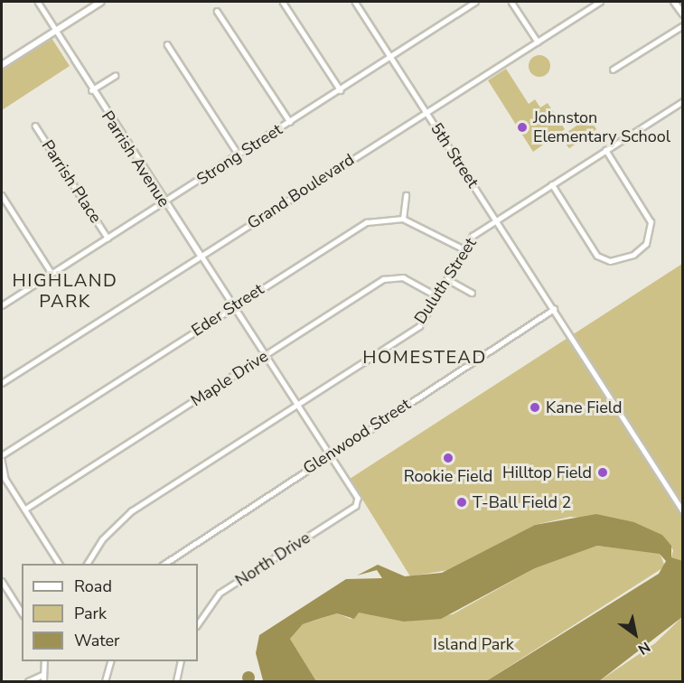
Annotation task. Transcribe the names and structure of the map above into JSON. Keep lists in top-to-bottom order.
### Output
{
  "streets": {
    "street": [
      "Strong Street",
      "5th Street",
      "Parrish Avenue",
      "Parrish Place",
      "Grand Boulevard",
      "Duluth Street",
      "Eder Street",
      "Maple Drive",
      "Glenwood Street",
      "North Drive"
    ]
  },
  "crossings": [
    ["Strong Street", "5th Street"],
    ["Strong Street", "Parrish Avenue"],
    ["Strong Street", "Parrish Place"],
    ["5th Street", "Grand Boulevard"],
    ["5th Street", "Duluth Street"],
    ["5th Street", "Glenwood Street"],
    ["Parrish Avenue", "Grand Boulevard"],
    ["Parrish Avenue", "Duluth Street"],
    ["Parrish Avenue", "Eder Street"],
    ["Parrish Avenue", "Maple Drive"],
    ["Parrish Avenue", "Glenwood Street"],
    ["Parrish Avenue", "North Drive"],
    ["Duluth Street", "Eder Street"],
    ["Duluth Street", "Maple Drive"]
  ],
  "districts": ["HIGHLAND PARK", "HOMESTEAD"],
  "parks": ["Island Park"],
  "places": [
    "Johnston Elementary School",
    "Kane Field",
    "Rookie Field",
    "Hilltop Field",
    "T-Ball Field 2"
  ],
  "legend": ["Road", "Park", "Water"],
  "north": "bottom right"
}
